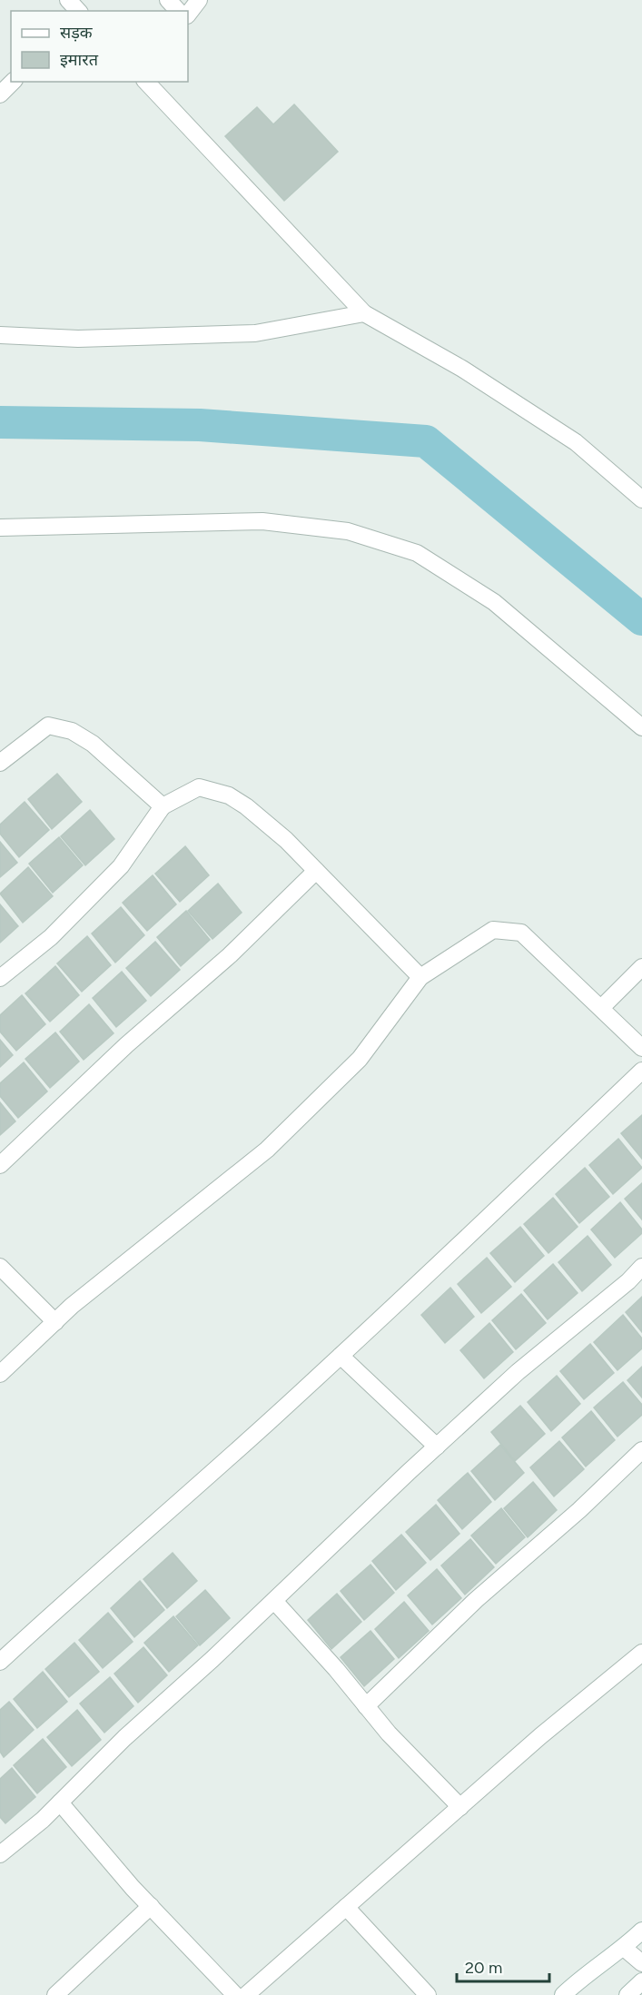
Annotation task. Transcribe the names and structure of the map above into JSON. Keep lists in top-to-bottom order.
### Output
{
  "legend": ["सड़क", "इमारत"],
  "scale_bar": "20 m"
}
